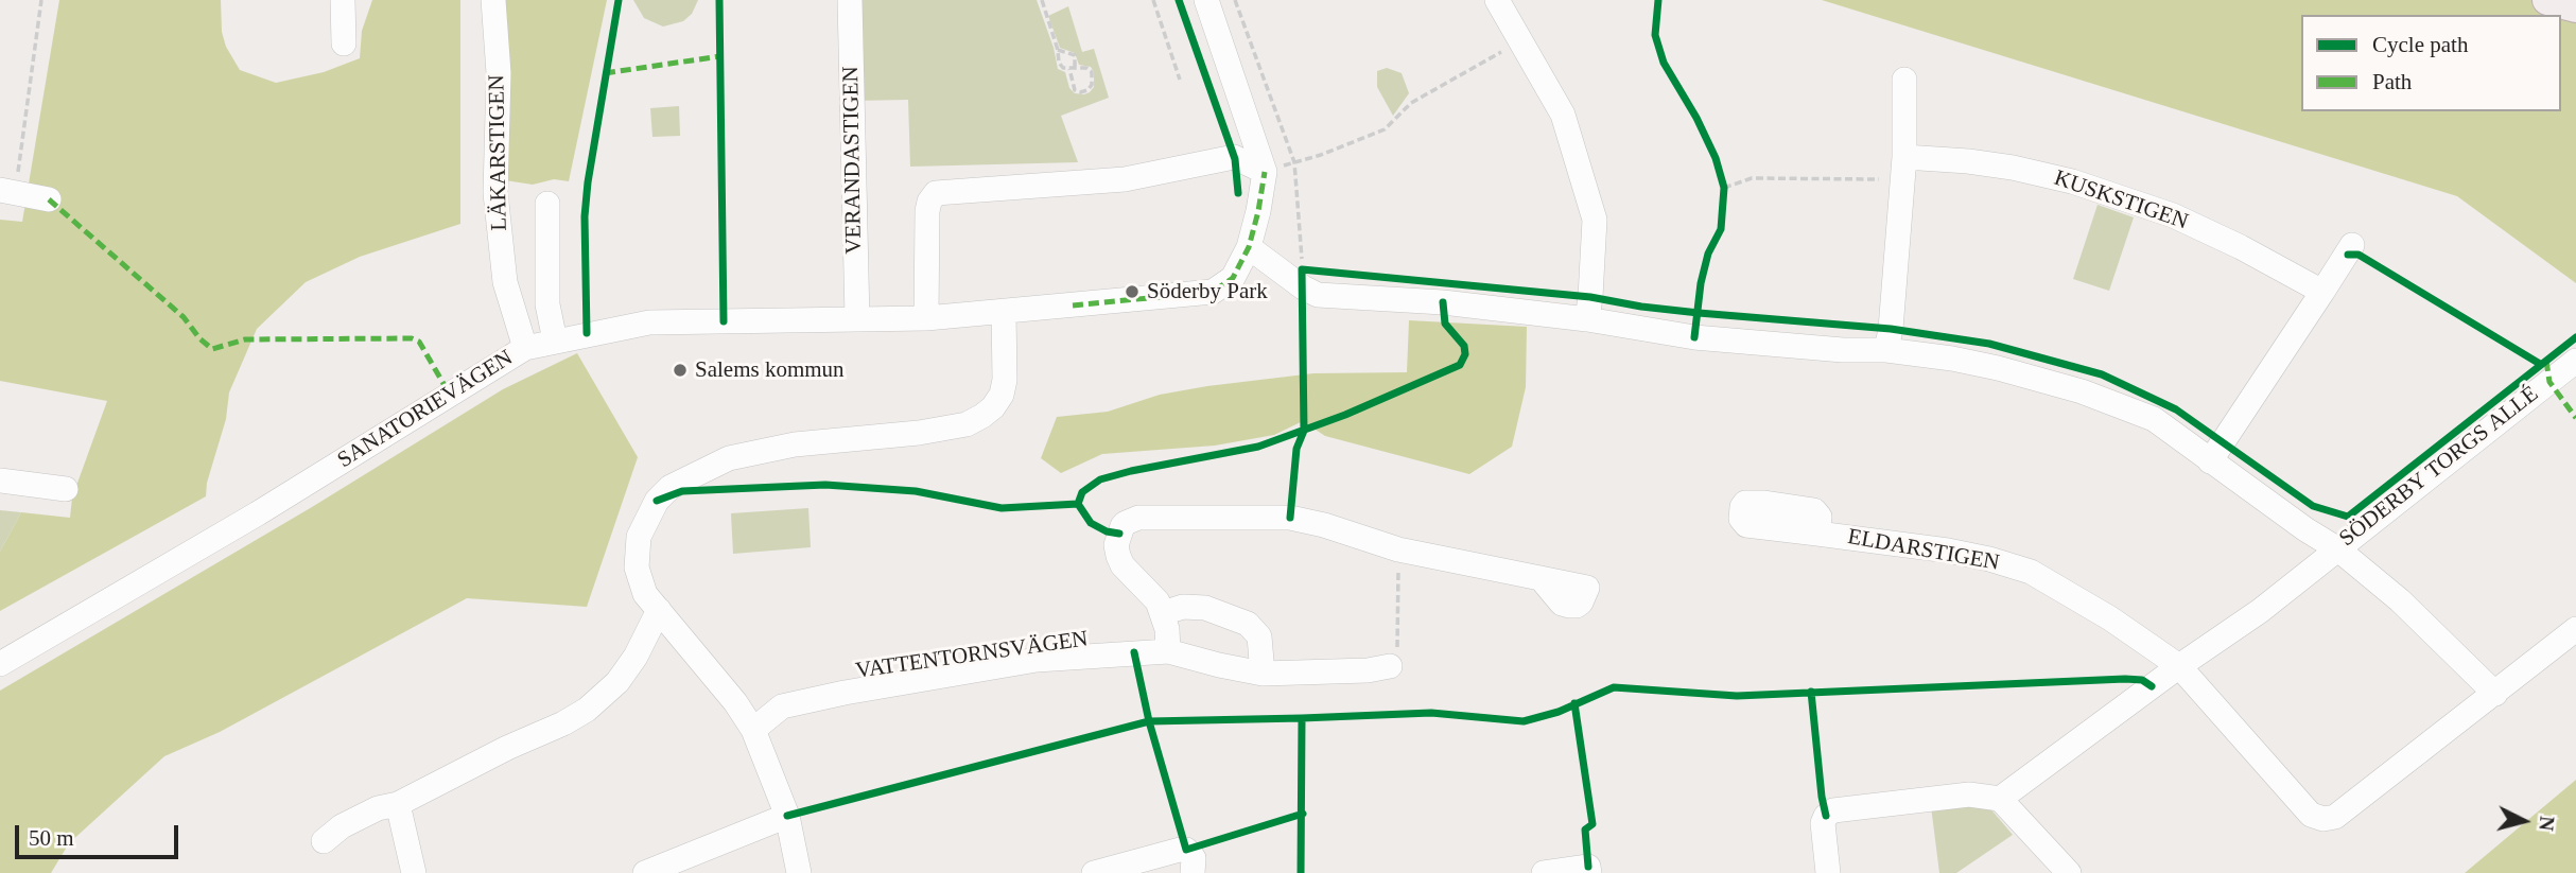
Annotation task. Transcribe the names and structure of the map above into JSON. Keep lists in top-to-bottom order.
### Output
{
  "streets": {
    "street": [
      "LÄKARSTIGEN",
      "VERANDASTIGEN",
      "KUSKSTIGEN",
      "SANATORIEVÄGEN",
      "SÖDERBY TORGS ALLÉ",
      "ELDARSTIGEN",
      "VATTENTORNSVÄGEN"
    ]
  },
  "crossings": [
    ["LÄKARSTIGEN", "SANATORIEVÄGEN"],
    ["VERANDASTIGEN", "SANATORIEVÄGEN"],
    ["SANATORIEVÄGEN", "SÖDERBY TORGS ALLÉ"]
  ],
  "places": ["Söderby Park", "Salems kommun"],
  "legend": ["Cycle path", "Path"],
  "scale_bar": "50 m",
  "north": "right"
}
